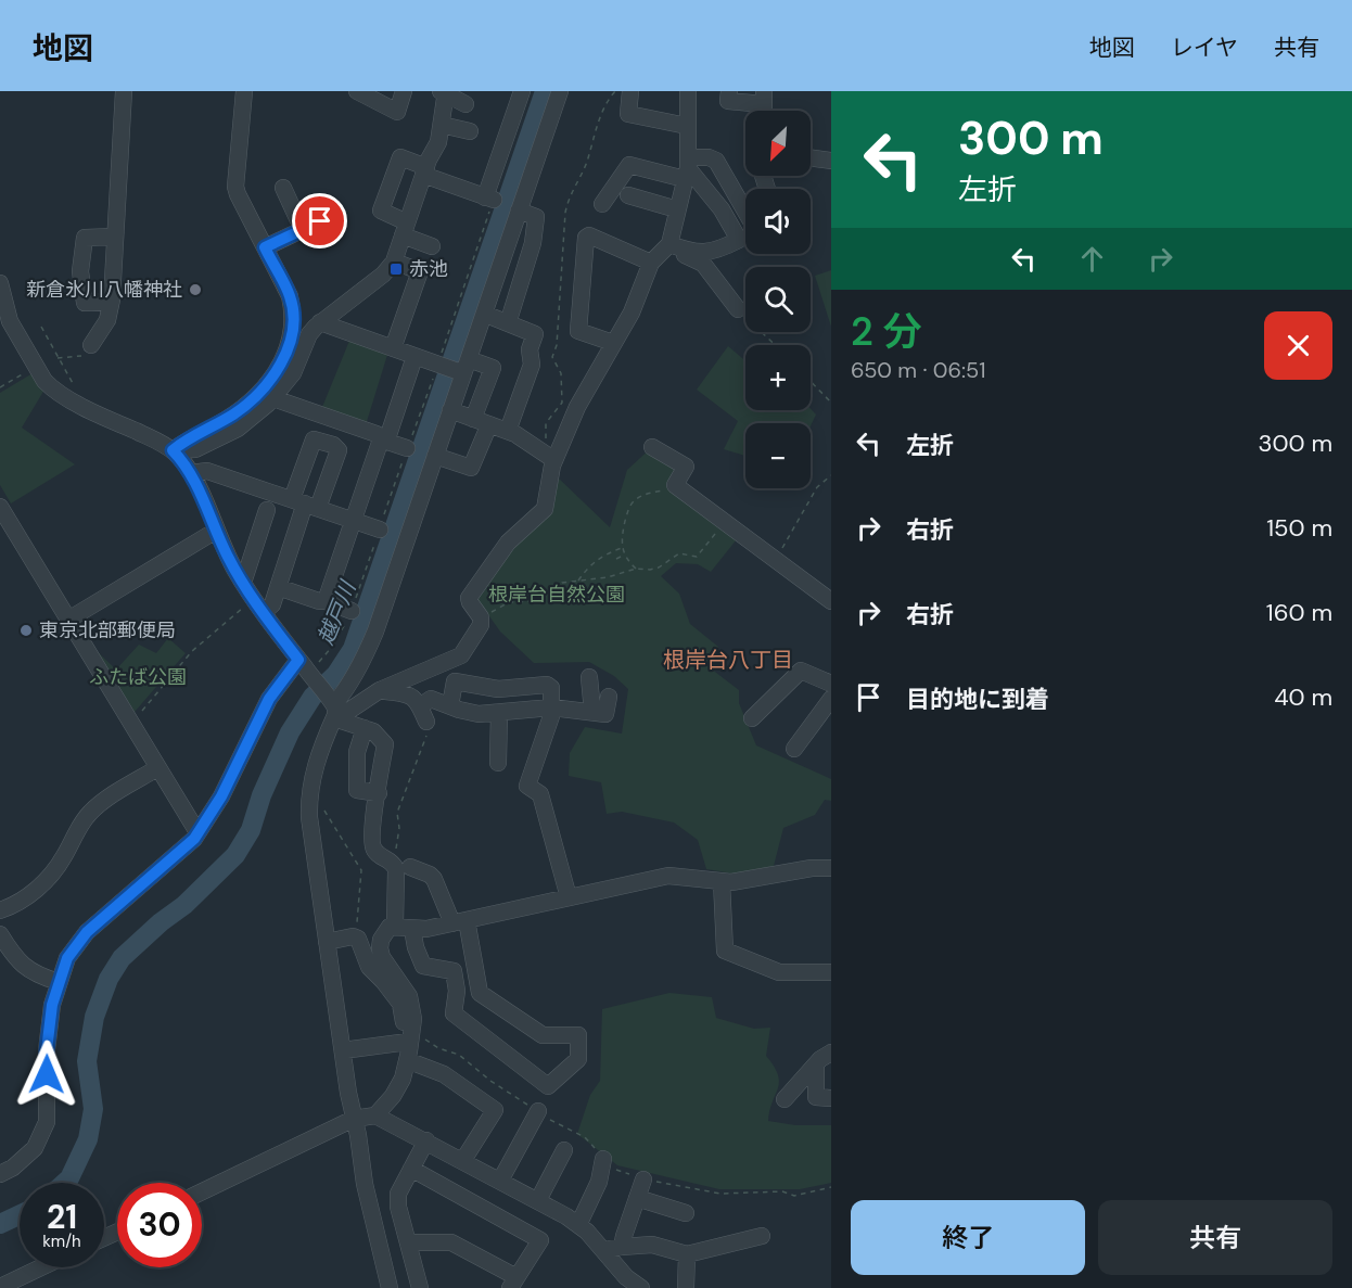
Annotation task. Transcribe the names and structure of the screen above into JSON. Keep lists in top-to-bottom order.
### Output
{
  "districts": ["根岸台八丁目"],
  "water": ["越戸川"],
  "parks": ["根岸台自然公園", "ふたば公園"],
  "places": {
    "transit": ["赤池"],
    "other": ["新倉氷川八幡神社", "東京北部郵便局"]
  },
  "north": "bottom left",
  "page": {
    "header": "地図",
    "nav": ["地図", "レイヤ", "共有"],
    "turn": ["300 m", "左折"],
    "map_buttons": ["+", "−"],
    "heading": ["2 分", "650 m · 06:51"],
    "list": [
      {
        "name": "左折",
        "value": "300 m"
      },
      {
        "name": "右折",
        "value": "150 m"
      },
      {
        "name": "右折",
        "value": "160 m"
      },
      {
        "name": "目的地に到着",
        "value": "40 m"
      }
    ],
    "speed": "21 km/h",
    "limit": "30",
    "buttons": ["終了", "共有"]
  }
}
